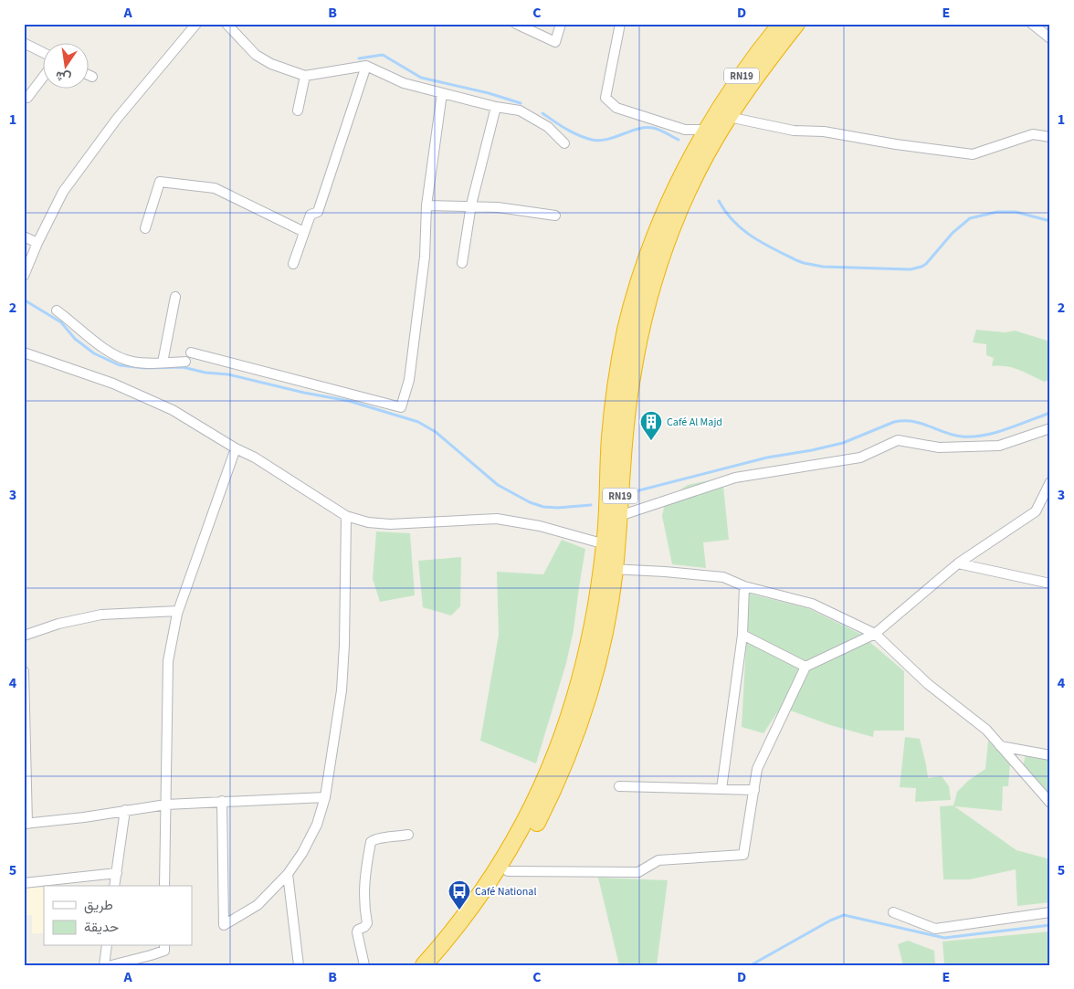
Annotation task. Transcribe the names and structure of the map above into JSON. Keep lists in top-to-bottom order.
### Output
{
  "streets": {
    "highway": ["RN19"]
  },
  "places": {
    "building": ["Café Al Majd"],
    "bus stop": ["Café National"]
  },
  "legend": ["طريق", "حديقة"],
  "north": "bottom",
  "grid": {
    "columns": [
      "A",
      "B",
      "C",
      "D",
      "E"
    ],
    "rows": [
      "1",
      "2",
      "3",
      "4",
      "5"
    ]
  }
}
